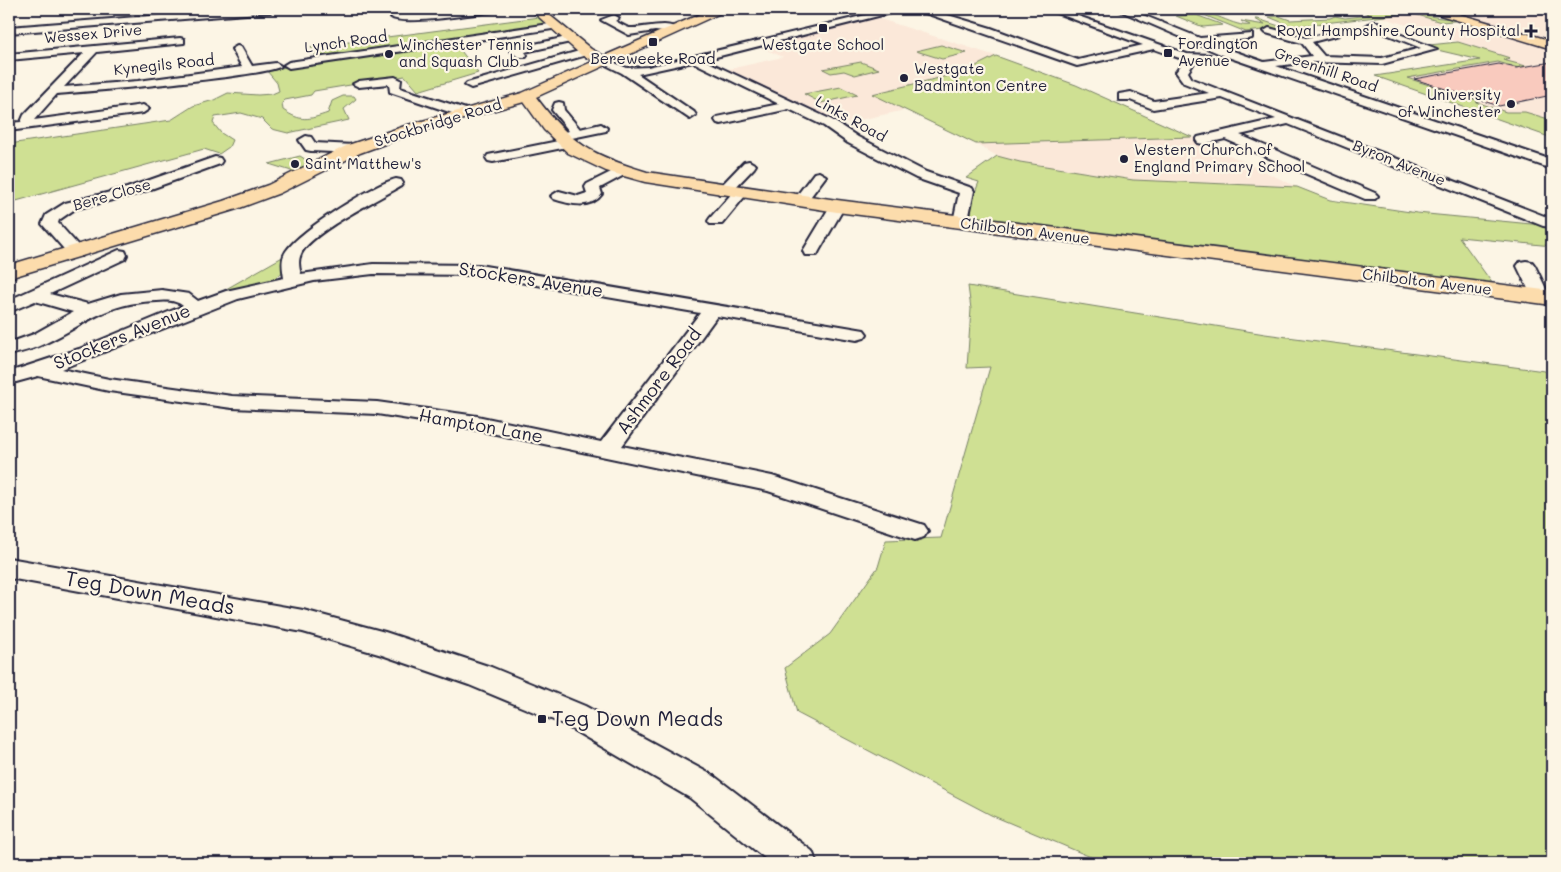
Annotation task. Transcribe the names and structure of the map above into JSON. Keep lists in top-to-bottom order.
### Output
{
  "streets": {
    "main road": ["Stockbridge Road", "Chilbolton Avenue"],
    "street": [
      "Wessex Drive",
      "Lynch Road",
      "Kynegils Road",
      "Greenhill Road",
      "Links Road",
      "Byron Avenue",
      "Bere Close",
      "Stockers Avenue",
      "Ashmore Road",
      "Hampton Lane",
      "Teg Down Meads"
    ]
  },
  "crossings": [
    ["Links Road", "Chilbolton Avenue"],
    ["Stockbridge Road", "Bere Close"],
    ["Stockbridge Road", "Chilbolton Avenue"],
    ["Stockers Avenue", "Ashmore Road"],
    ["Stockers Avenue", "Hampton Lane"],
    ["Ashmore Road", "Hampton Lane"]
  ],
  "places": {
    "transit": [
      "Westgate School",
      "Bereweeke Road",
      "Fordington Avenue",
      "Teg Down Meads"
    ],
    "health": ["Royal Hampshire County Hospital"],
    "other": [
      "Winchester Tennis and Squash Club",
      "Westgate Badminton Centre",
      "University of Winchester",
      "Western Church of England Primary School",
      "Saint Matthew's"
    ]
  }
}
